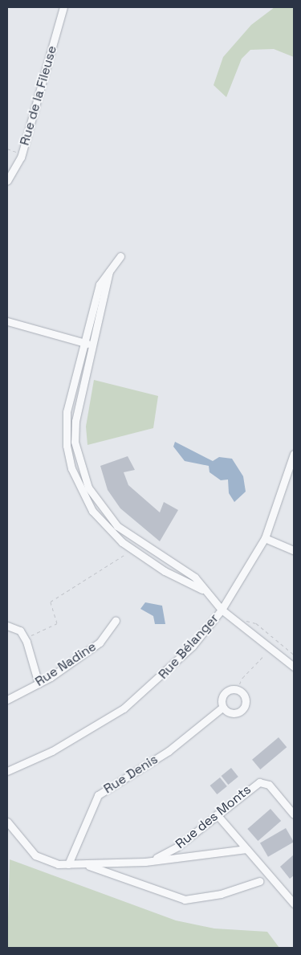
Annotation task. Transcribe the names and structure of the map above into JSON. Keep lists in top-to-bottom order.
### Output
{
  "streets": {
    "street": [
      "Rue de la Fileuse",
      "Rue Bélanger",
      "Rue Nadine",
      "Rue Denis",
      "Rue des Monts"
    ]
  },
  "crossings": [
    ["Rue Denis", "Rue des Monts"]
  ]
}
